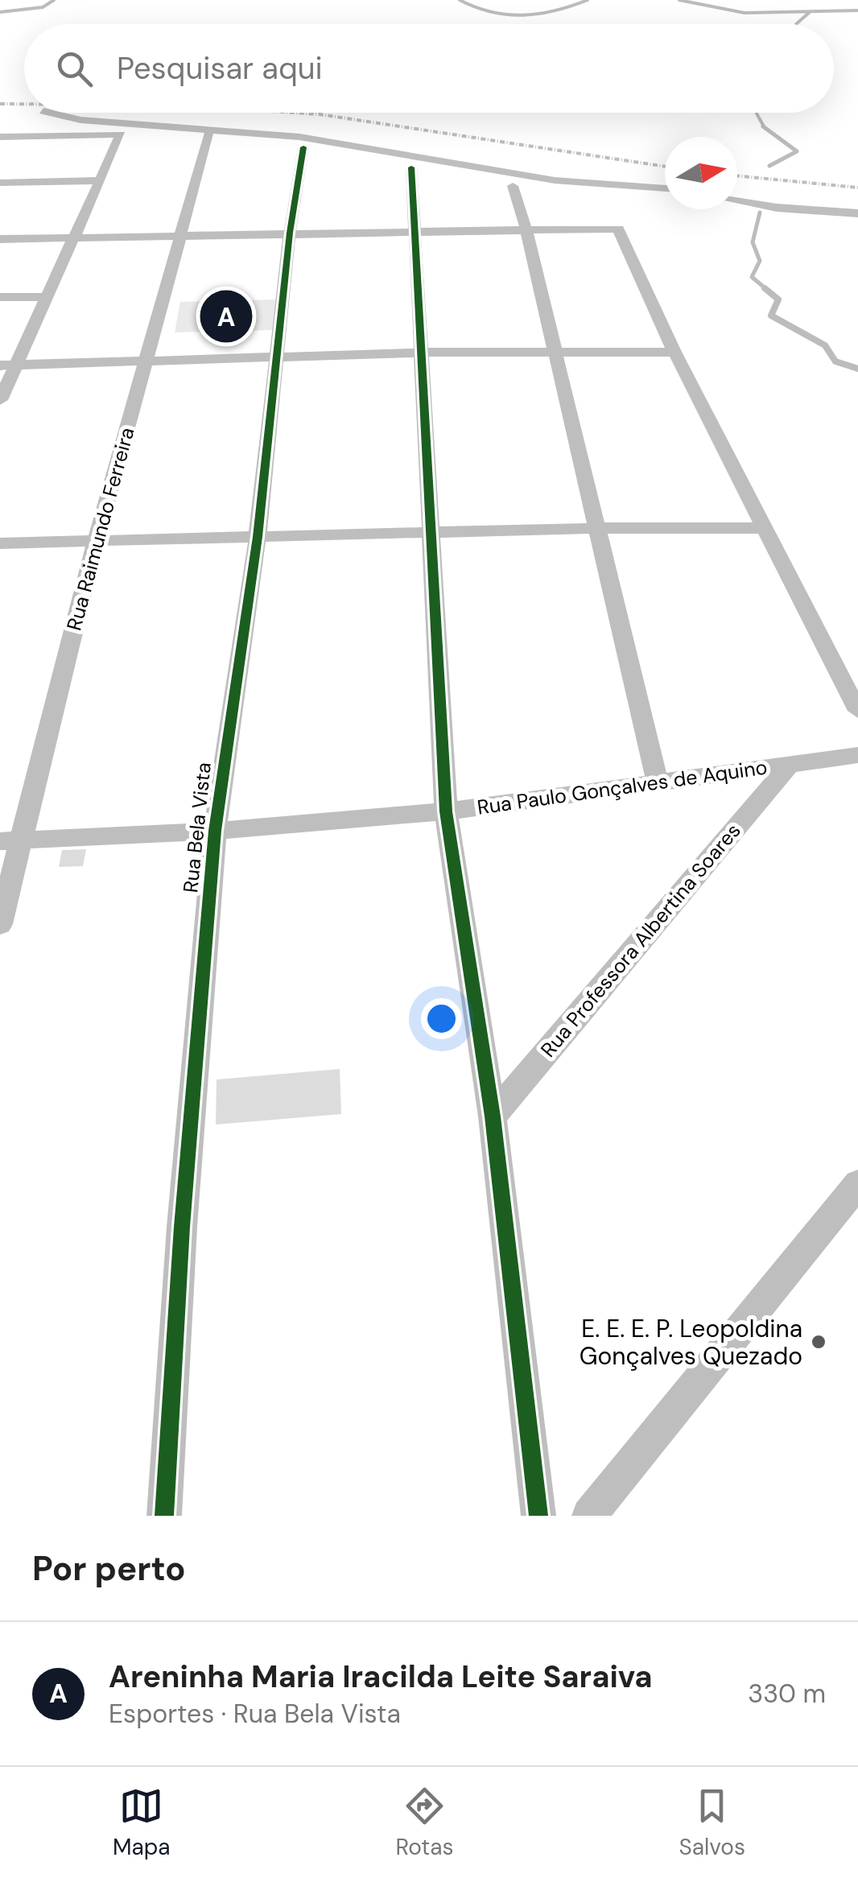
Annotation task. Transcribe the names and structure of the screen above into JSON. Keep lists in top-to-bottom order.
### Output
{
  "streets": {
    "street": [
      "Rua Raimundo Ferreira",
      "Rua Paulo Gonçalves de Aquino",
      "Rua Bela Vista",
      "Rua Professora Albertina Soares"
    ]
  },
  "crossings": [
    ["Rua Raimundo Ferreira", "Rua Paulo Gonçalves de Aquino"],
    ["Rua Paulo Gonçalves de Aquino", "Rua Bela Vista"],
    ["Rua Paulo Gonçalves de Aquino", "Rua Professora Albertina Soares"]
  ],
  "places": ["E. E. E. P. Leopoldina Gonçalves Quezado"],
  "north": "right",
  "page": {
    "search": "Pesquisar aqui",
    "pins": "A",
    "heading": "Por perto",
    "list": [
      {
        "mark": "A",
        "name": "Areninha Maria Iracilda Leite Saraiva",
        "note": "Esportes · Rua Bela Vista",
        "value": "330 m"
      }
    ],
    "nav": ["Mapa", "Rotas", "Salvos"]
  }
}
